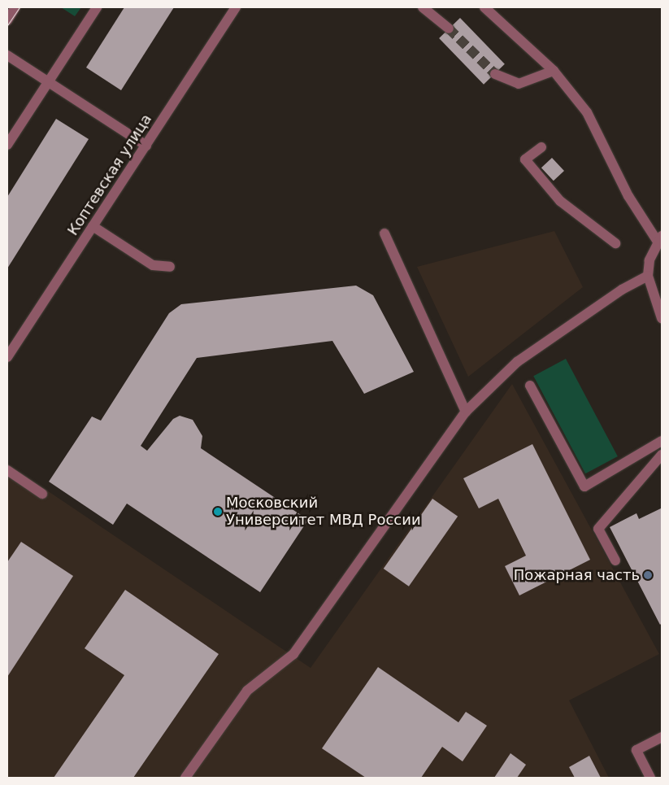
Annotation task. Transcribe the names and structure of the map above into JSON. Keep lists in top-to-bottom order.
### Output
{
  "streets": {
    "street": ["Коптевская улица"]
  },
  "places": ["Московский Университет МВД России", "Пожарная часть"]
}
